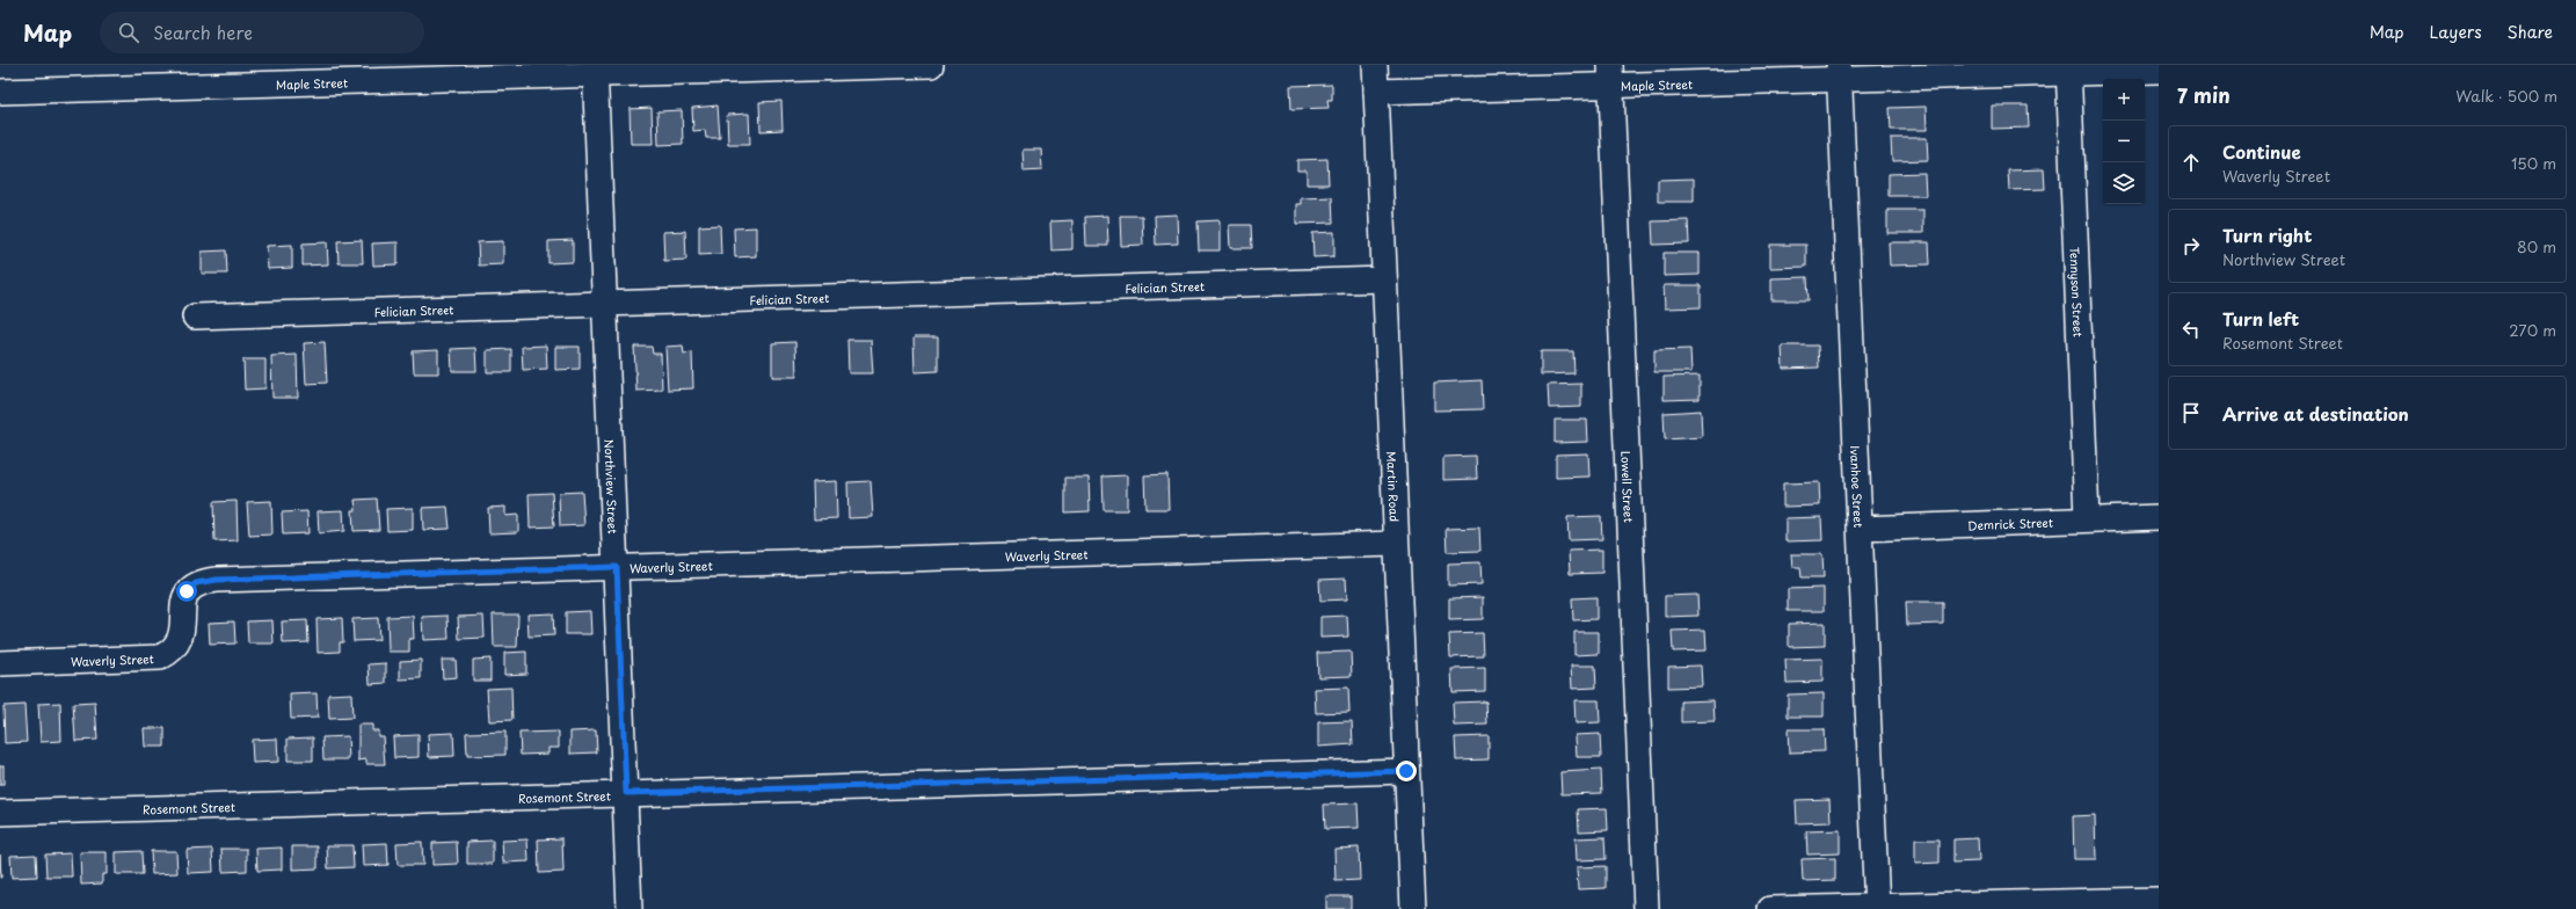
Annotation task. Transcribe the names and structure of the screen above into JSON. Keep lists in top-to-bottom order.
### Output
{
  "streets": {
    "street": [
      "Maple Street",
      "Felician Street",
      "Tennyson Street",
      "Northview Street",
      "Martin Road",
      "Lowell Street",
      "Ivanhoe Street",
      "Demrick Street",
      "Waverly Street",
      "Rosemont Street"
    ]
  },
  "crossings": [
    ["Maple Street", "Tennyson Street"],
    ["Maple Street", "Northview Street"],
    ["Maple Street", "Martin Road"],
    ["Maple Street", "Lowell Street"],
    ["Maple Street", "Ivanhoe Street"],
    ["Felician Street", "Northview Street"],
    ["Felician Street", "Martin Road"],
    ["Tennyson Street", "Demrick Street"],
    ["Northview Street", "Waverly Street"],
    ["Northview Street", "Rosemont Street"],
    ["Martin Road", "Waverly Street"],
    ["Martin Road", "Rosemont Street"],
    ["Ivanhoe Street", "Demrick Street"]
  ],
  "page": {
    "header": "Map",
    "search": "Search here",
    "nav": ["Map", "Layers", "Share"],
    "heading": ["7 min", "Walk · 500 m"],
    "map_buttons": ["+", "−"],
    "list": [
      ["Continue", "Waverly Street", "150 m"],
      ["Turn right", "Northview Street", "80 m"],
      ["Turn left", "Rosemont Street", "270 m"],
      "Arrive at destination"
    ]
  }
}
